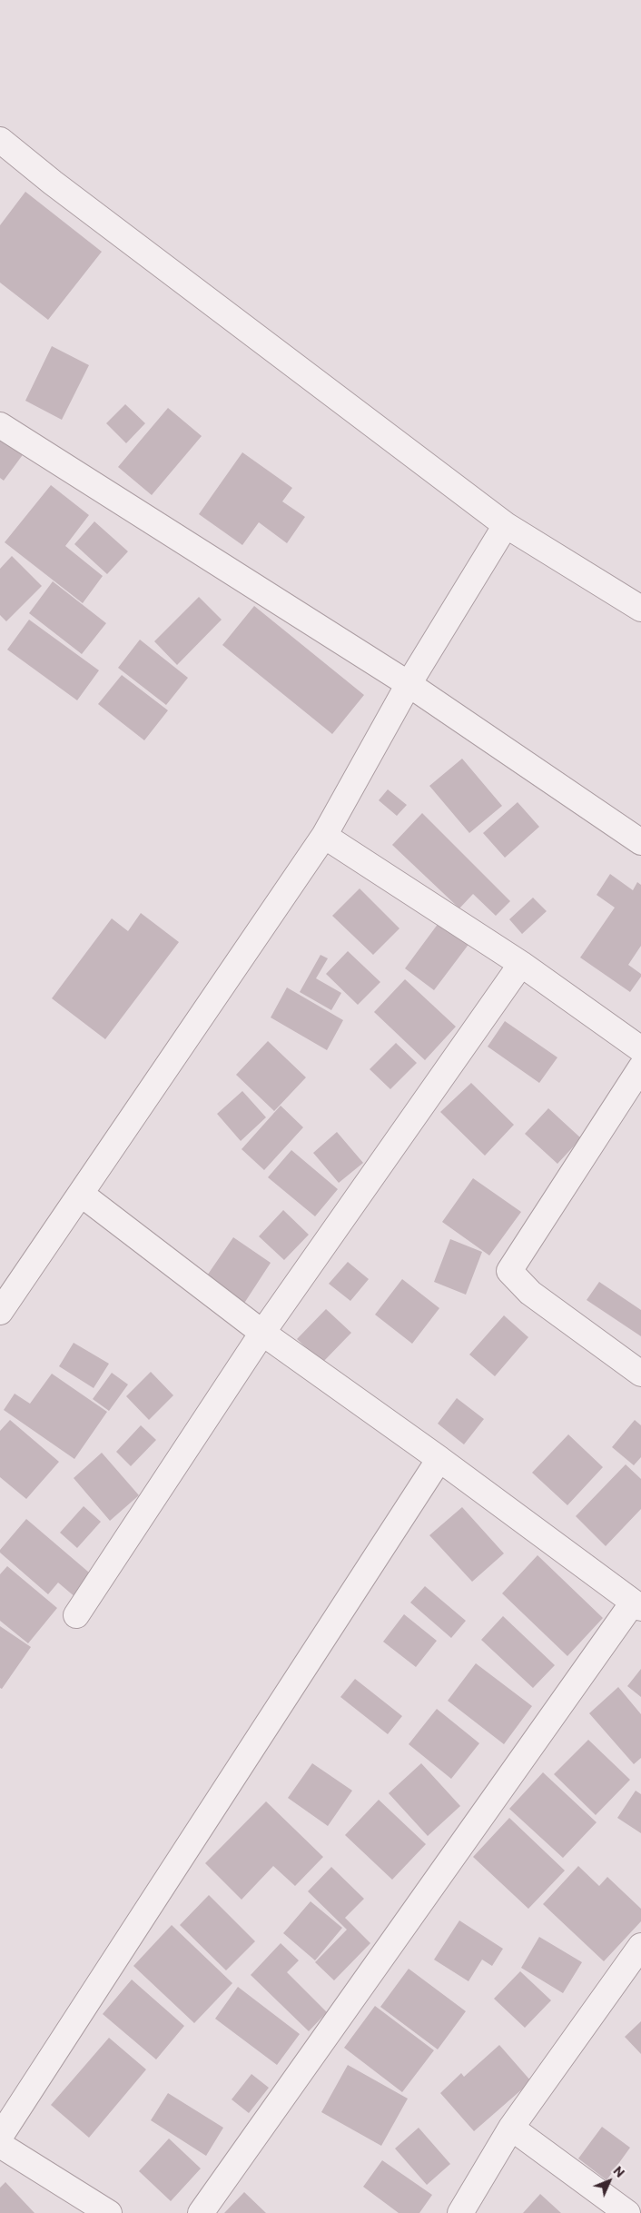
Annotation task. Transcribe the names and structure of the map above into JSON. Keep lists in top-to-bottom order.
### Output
{
  "north": "top right"
}
